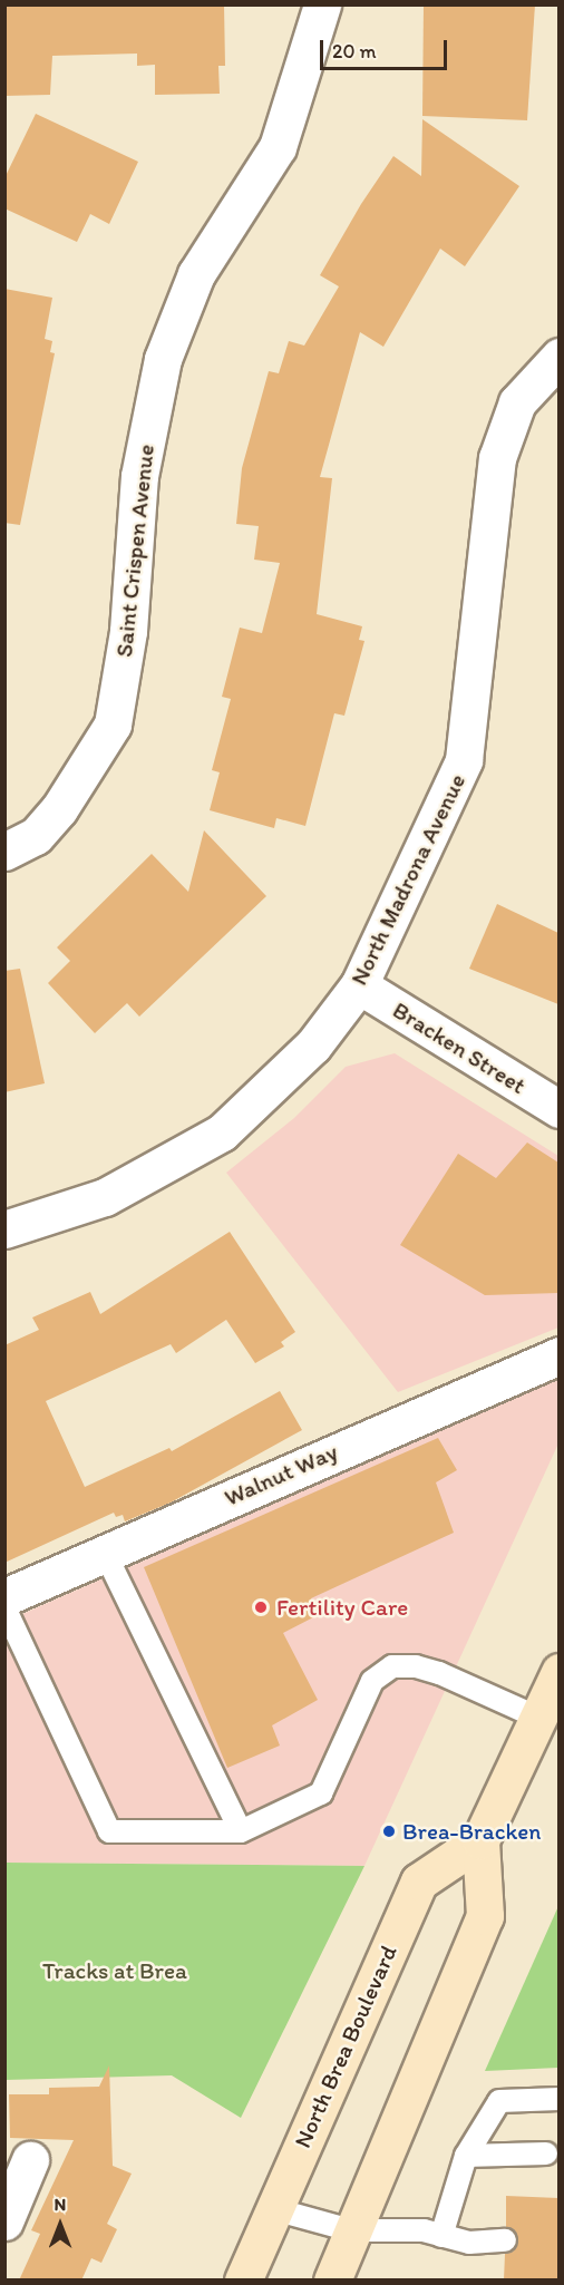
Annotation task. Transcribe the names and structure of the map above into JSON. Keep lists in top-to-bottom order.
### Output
{
  "streets": {
    "main road": ["North Brea Boulevard"],
    "street": [
      "Saint Crispen Avenue",
      "North Madrona Avenue",
      "Bracken Street",
      "Walnut Way"
    ]
  },
  "crossings": [
    ["North Madrona Avenue", "Bracken Street"]
  ],
  "parks": ["Tracks at Brea"],
  "places": ["Fertility Care", "Brea-Bracken"],
  "scale_bar": "20 m",
  "north": "top"
}
